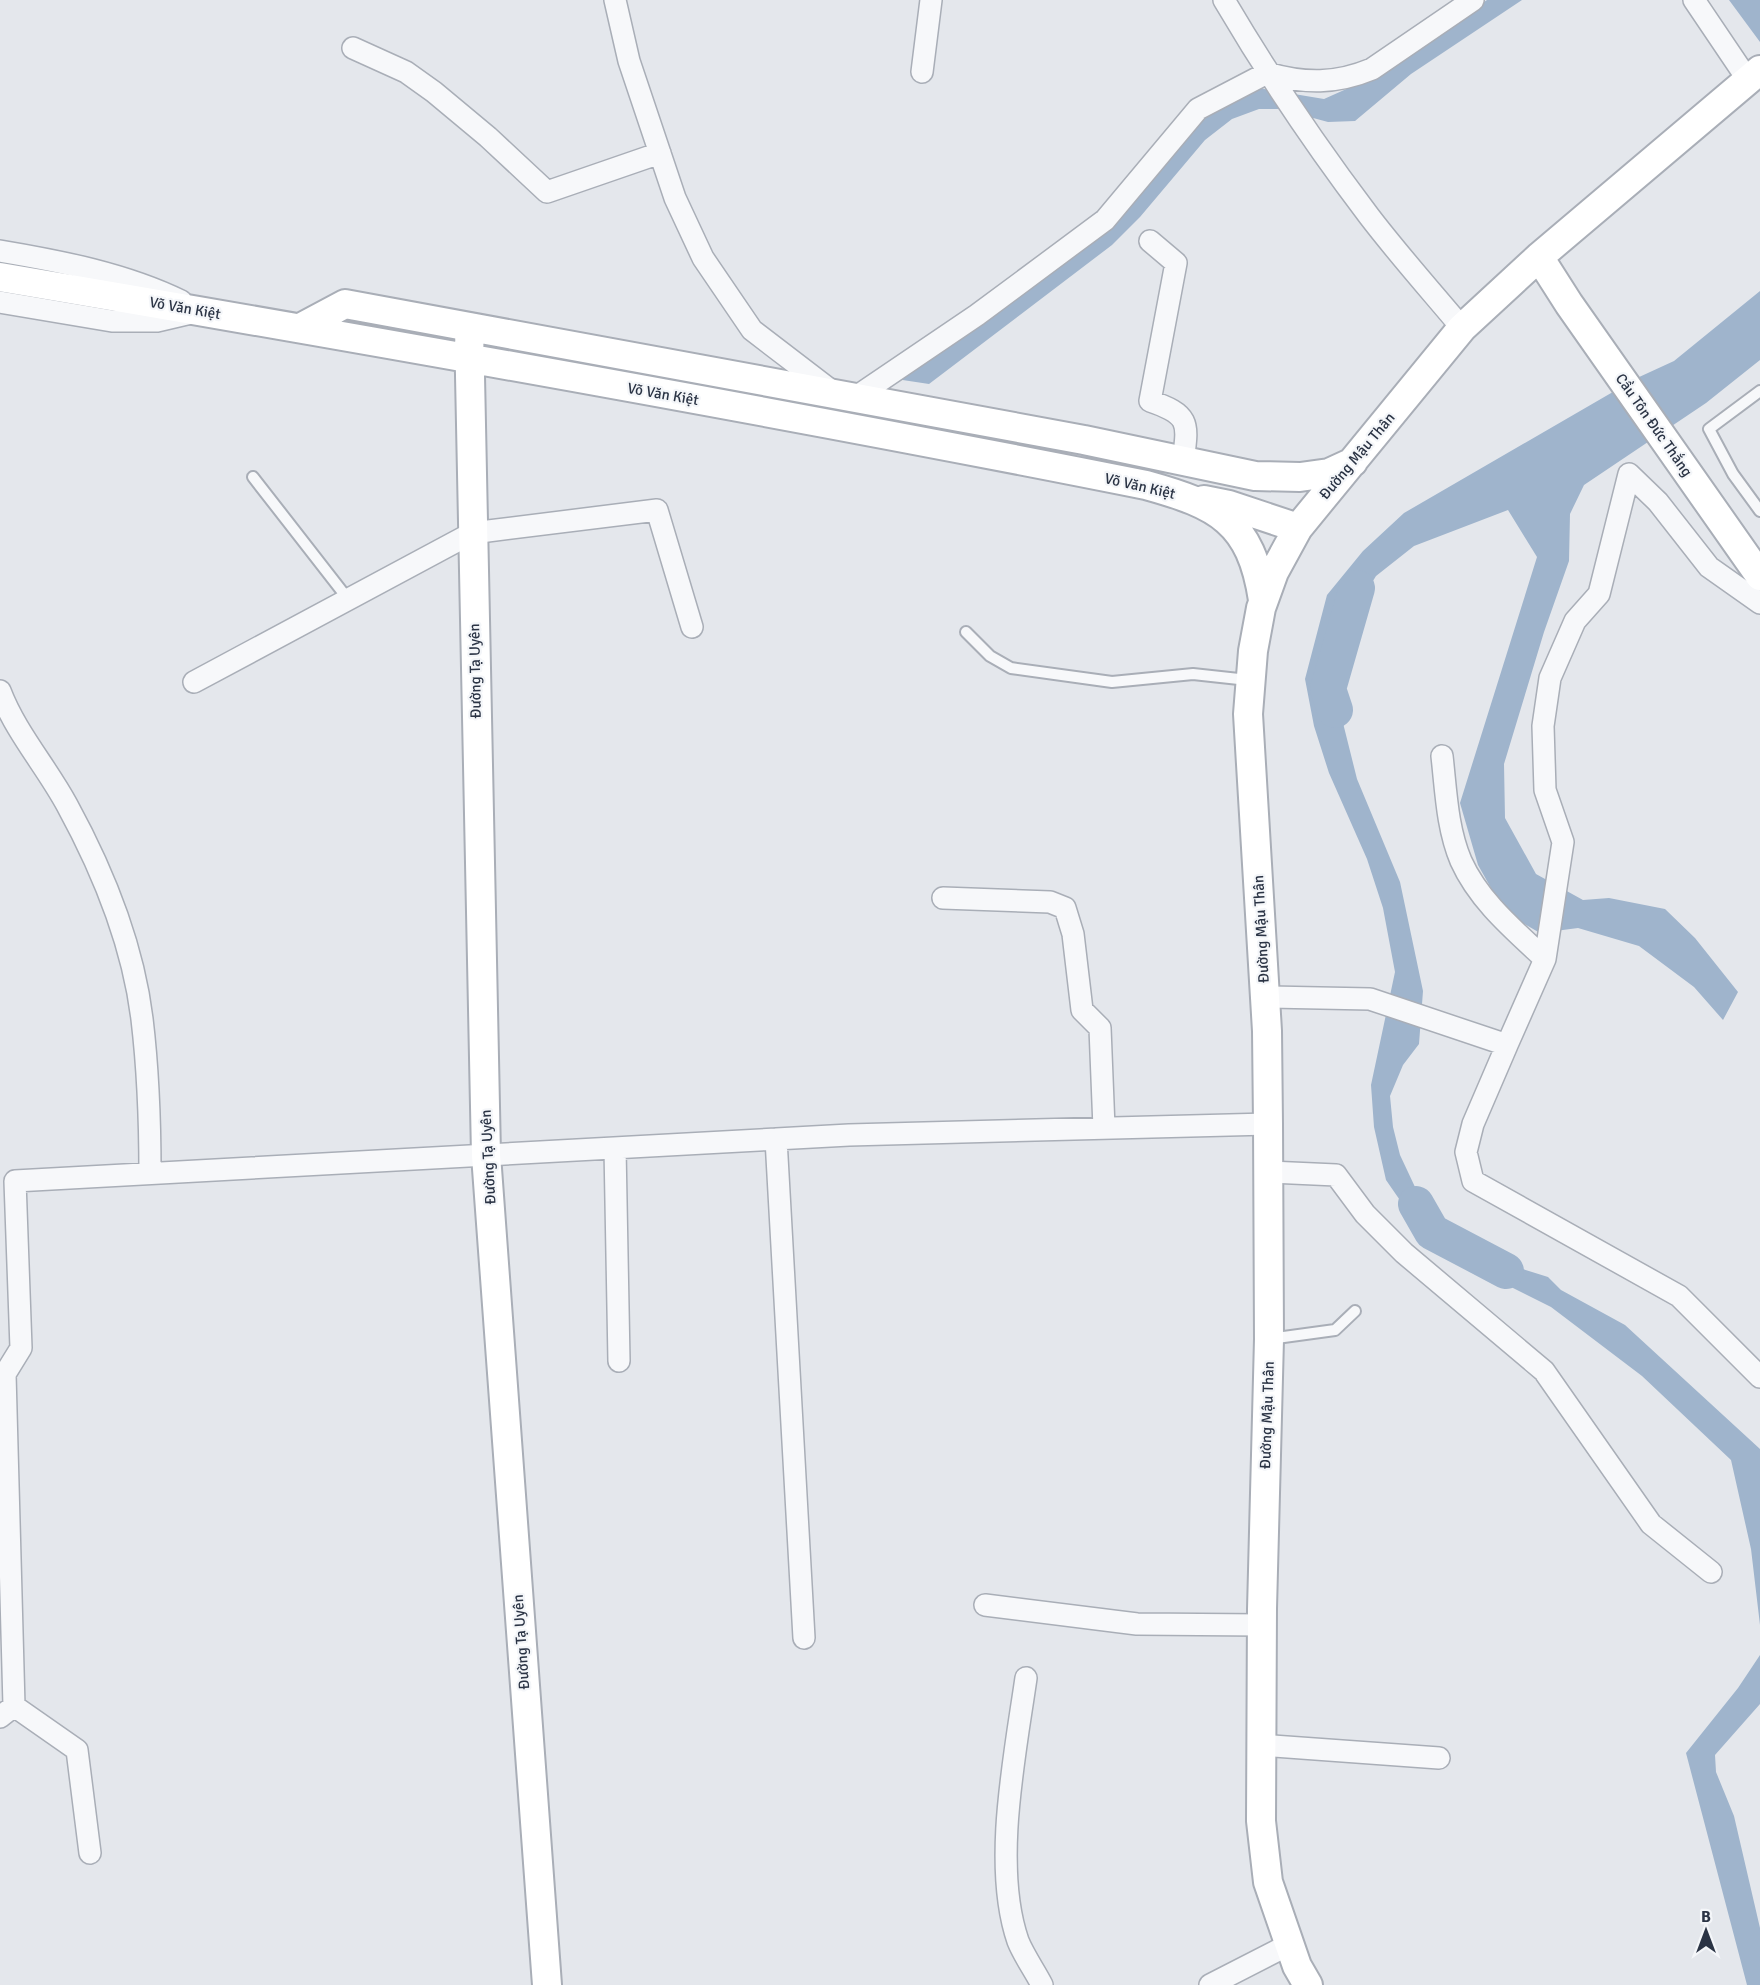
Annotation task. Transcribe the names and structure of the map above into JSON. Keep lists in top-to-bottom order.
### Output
{
  "streets": {
    "main road": [
      "Võ Văn Kiệt",
      "Cầu Tôn Đức Thắng",
      "Đường Mậu Thân",
      "Đường Tạ Uyên"
    ]
  },
  "crossings": [
    ["Võ Văn Kiệt", "Đường Mậu Thân"],
    ["Võ Văn Kiệt", "Đường Tạ Uyên"],
    ["Cầu Tôn Đức Thắng", "Đường Mậu Thân"]
  ],
  "north": "top"
}
